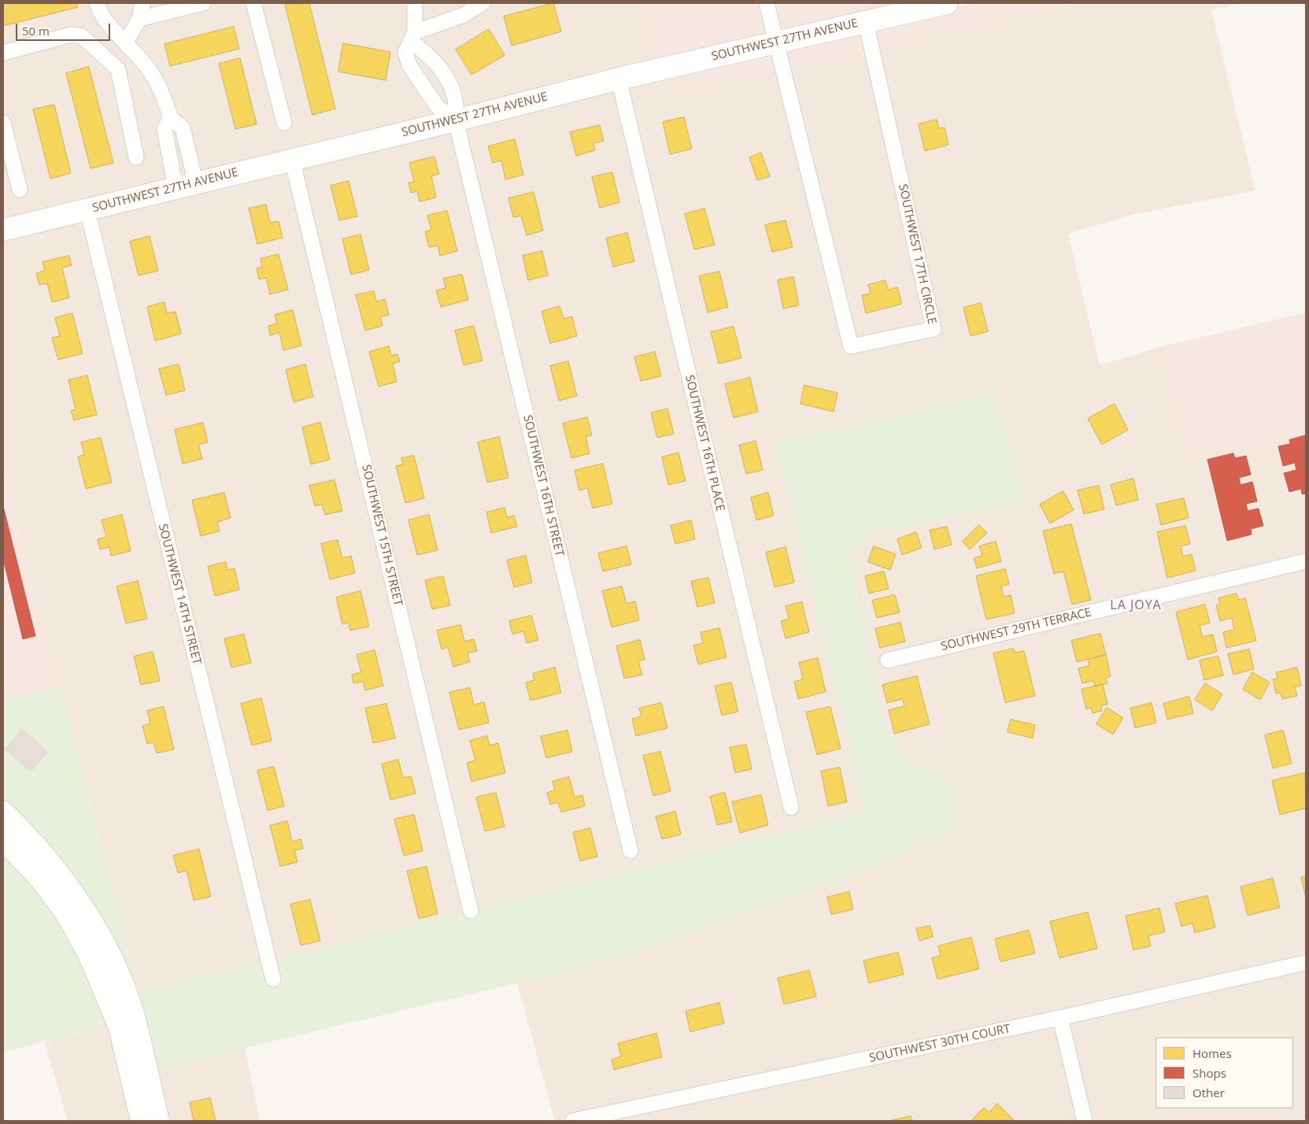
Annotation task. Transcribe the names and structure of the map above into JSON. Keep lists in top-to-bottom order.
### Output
{
  "streets": {
    "main road": ["SOUTHWEST 27TH AVENUE"],
    "street": [
      "SOUTHWEST 17TH CIRCLE",
      "SOUTHWEST 16TH PLACE",
      "SOUTHWEST 16TH STREET",
      "SOUTHWEST 15TH STREET",
      "SOUTHWEST 14TH STREET",
      "SOUTHWEST 29TH TERRACE",
      "SOUTHWEST 30TH COURT"
    ]
  },
  "crossings": [
    ["SOUTHWEST 27TH AVENUE", "SOUTHWEST 17TH CIRCLE"],
    ["SOUTHWEST 27TH AVENUE", "SOUTHWEST 16TH PLACE"],
    ["SOUTHWEST 27TH AVENUE", "SOUTHWEST 16TH STREET"],
    ["SOUTHWEST 27TH AVENUE", "SOUTHWEST 15TH STREET"],
    ["SOUTHWEST 27TH AVENUE", "SOUTHWEST 14TH STREET"]
  ],
  "districts": ["LA JOYA"],
  "legend": ["Homes", "Shops", "Other"],
  "scale_bar": "50 m"
}
